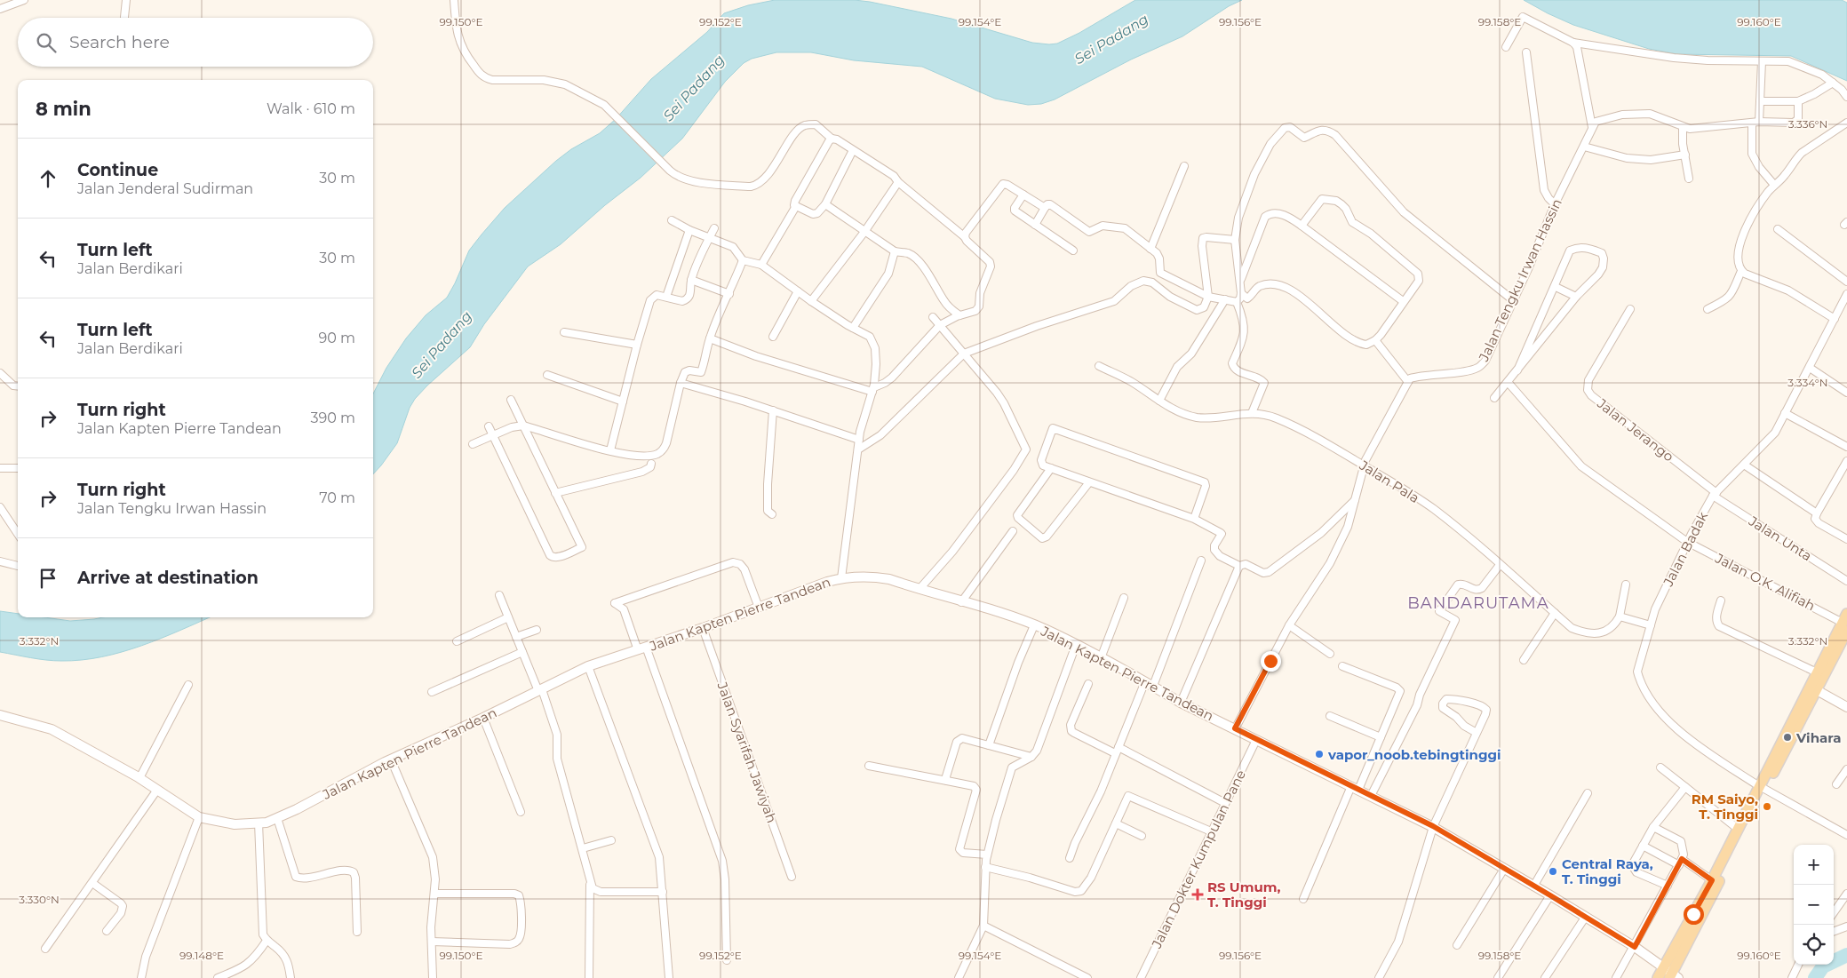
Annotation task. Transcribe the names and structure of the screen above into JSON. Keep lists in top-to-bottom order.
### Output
{
  "streets": {
    "main road": ["Jalan Kapten Pierre Tandean"],
    "street": [
      "Jalan Tengku Irwan Hassin",
      "Jalan Jerango",
      "Jalan Pala",
      "Jalan Unta",
      "Jalan Badak",
      "Jalan O.K. Alifiah",
      "Jalan Syarifah Jawiyah",
      "Jalan Dokter Kumpulan Pane"
    ]
  },
  "crossings": [
    ["Jalan Jerango", "Jalan Unta"],
    ["Jalan Jerango", "Jalan Badak"],
    ["Jalan Unta", "Jalan Badak"],
    ["Jalan Badak", "Jalan O.K. Alifiah"],
    ["Jalan Kapten Pierre Tandean", "Jalan Syarifah Jawiyah"],
    ["Jalan Kapten Pierre Tandean", "Jalan Dokter Kumpulan Pane"]
  ],
  "districts": ["BANDARUTAMA"],
  "water": ["Sei Padang"],
  "places": {
    "other": [
      "Vihara",
      "vapor_noob.tebingtinggi",
      "RM Saiyo, T. Tinggi",
      "Central Raya, T. Tinggi"
    ],
    "health": ["RS Umum, T. Tinggi"]
  },
  "page": {
    "search": "Search here",
    "heading": ["8 min", "Walk · 610 m"],
    "list": [
      ["Continue", "Jalan Jenderal Sudirman", "30 m"],
      ["Turn left", "Jalan Berdikari", "30 m"],
      ["Turn left", "Jalan Berdikari", "90 m"],
      ["Turn right", "Jalan Kapten Pierre Tandean", "390 m"],
      ["Turn right", "Jalan Tengku Irwan Hassin", "70 m"],
      "Arrive at destination"
    ],
    "map_buttons": ["+", "−"]
  },
  "coordinates": [
    "99.150°E",
    "99.152°E",
    "99.154°E",
    "99.156°E",
    "99.158°E",
    "99.160°E",
    "3.336°N",
    "3.334°N",
    "3.332°N",
    "3.330°N",
    "99.148°E"
  ]
}
